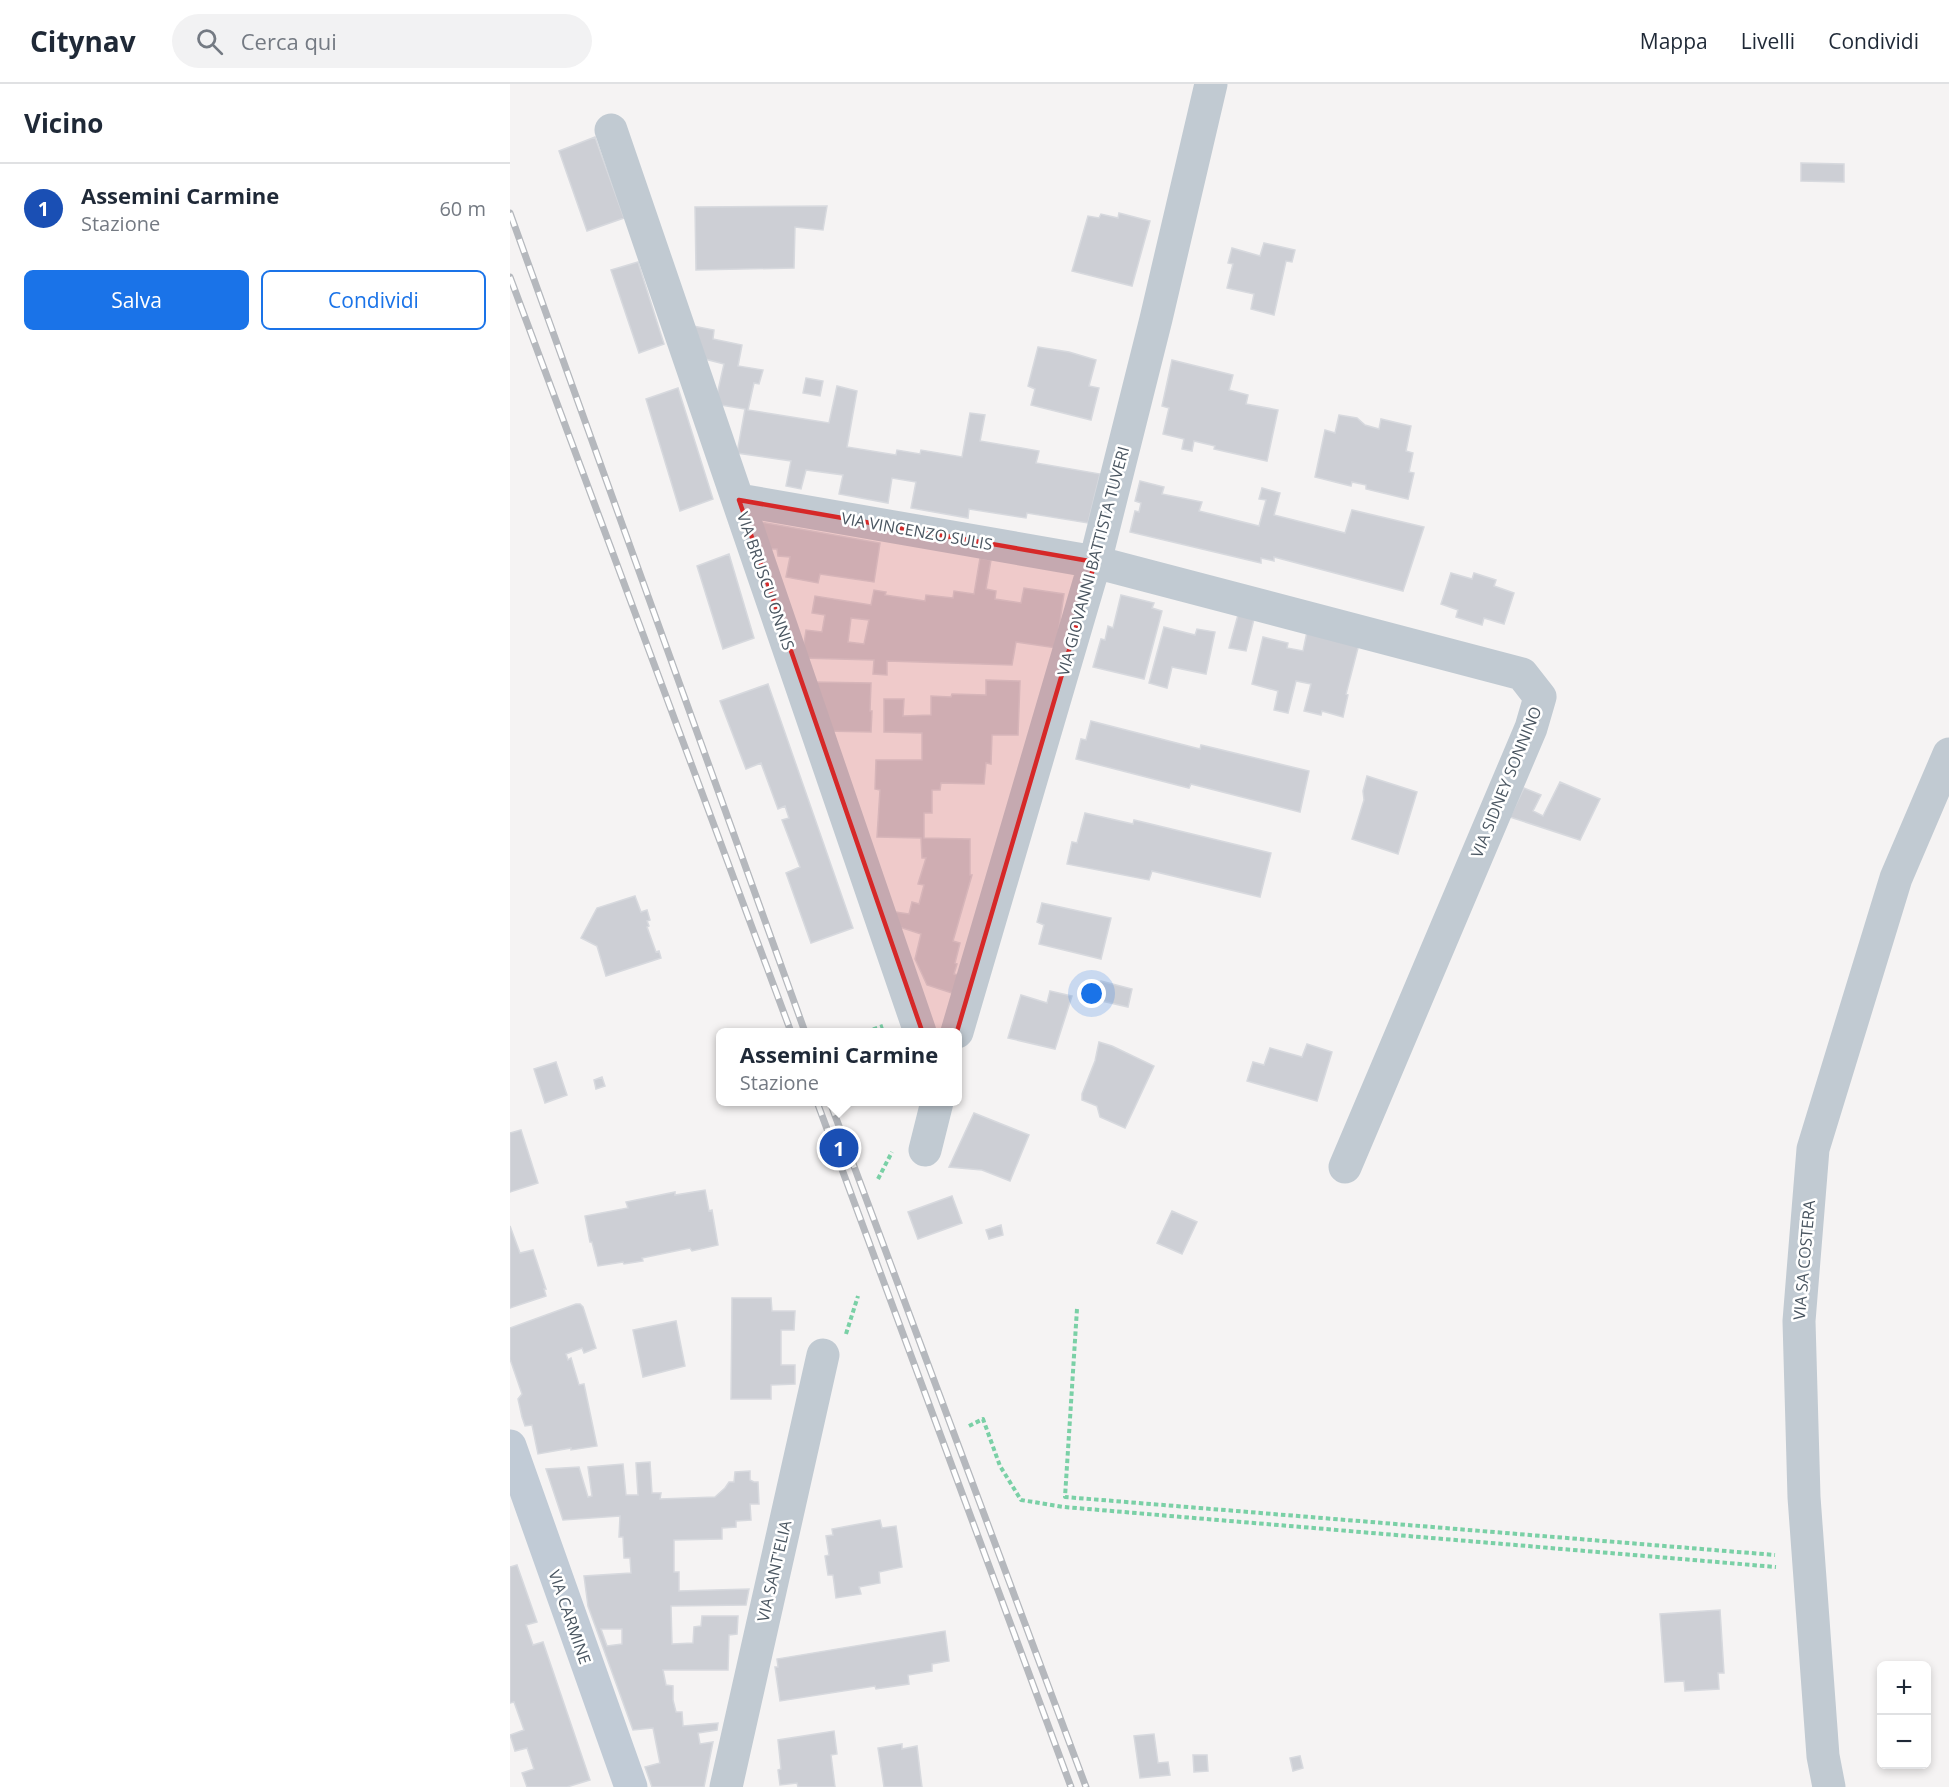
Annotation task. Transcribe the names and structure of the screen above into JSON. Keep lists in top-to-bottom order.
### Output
{
  "streets": {
    "main road": ["VIA CARMINE"],
    "street": [
      "VIA VINCENZO SULIS",
      "VIA GIOVANNI BATTISTA TUVERI",
      "VIA BRUSCU ONNIS",
      "VIA SIDNEY SONNINO",
      "VIA SA COSTERA",
      "VIA SANT'ELIA"
    ]
  },
  "crossings": [
    ["VIA VINCENZO SULIS", "VIA GIOVANNI BATTISTA TUVERI"],
    ["VIA VINCENZO SULIS", "VIA BRUSCU ONNIS"],
    ["VIA VINCENZO SULIS", "VIA SIDNEY SONNINO"],
    ["VIA GIOVANNI BATTISTA TUVERI", "VIA SIDNEY SONNINO"]
  ],
  "page": {
    "header": "Citynav",
    "search": "Cerca qui",
    "nav": ["Mappa", "Livelli", "Condividi"],
    "heading": "Vicino",
    "list": [
      {
        "mark": "1",
        "name": "Assemini Carmine",
        "note": "Stazione",
        "value": "60 m"
      }
    ],
    "buttons": ["Salva", "Condividi"],
    "popup": ["Assemini Carmine", "Stazione"],
    "pins": "1",
    "map_buttons": ["+", "−"]
  }
}
